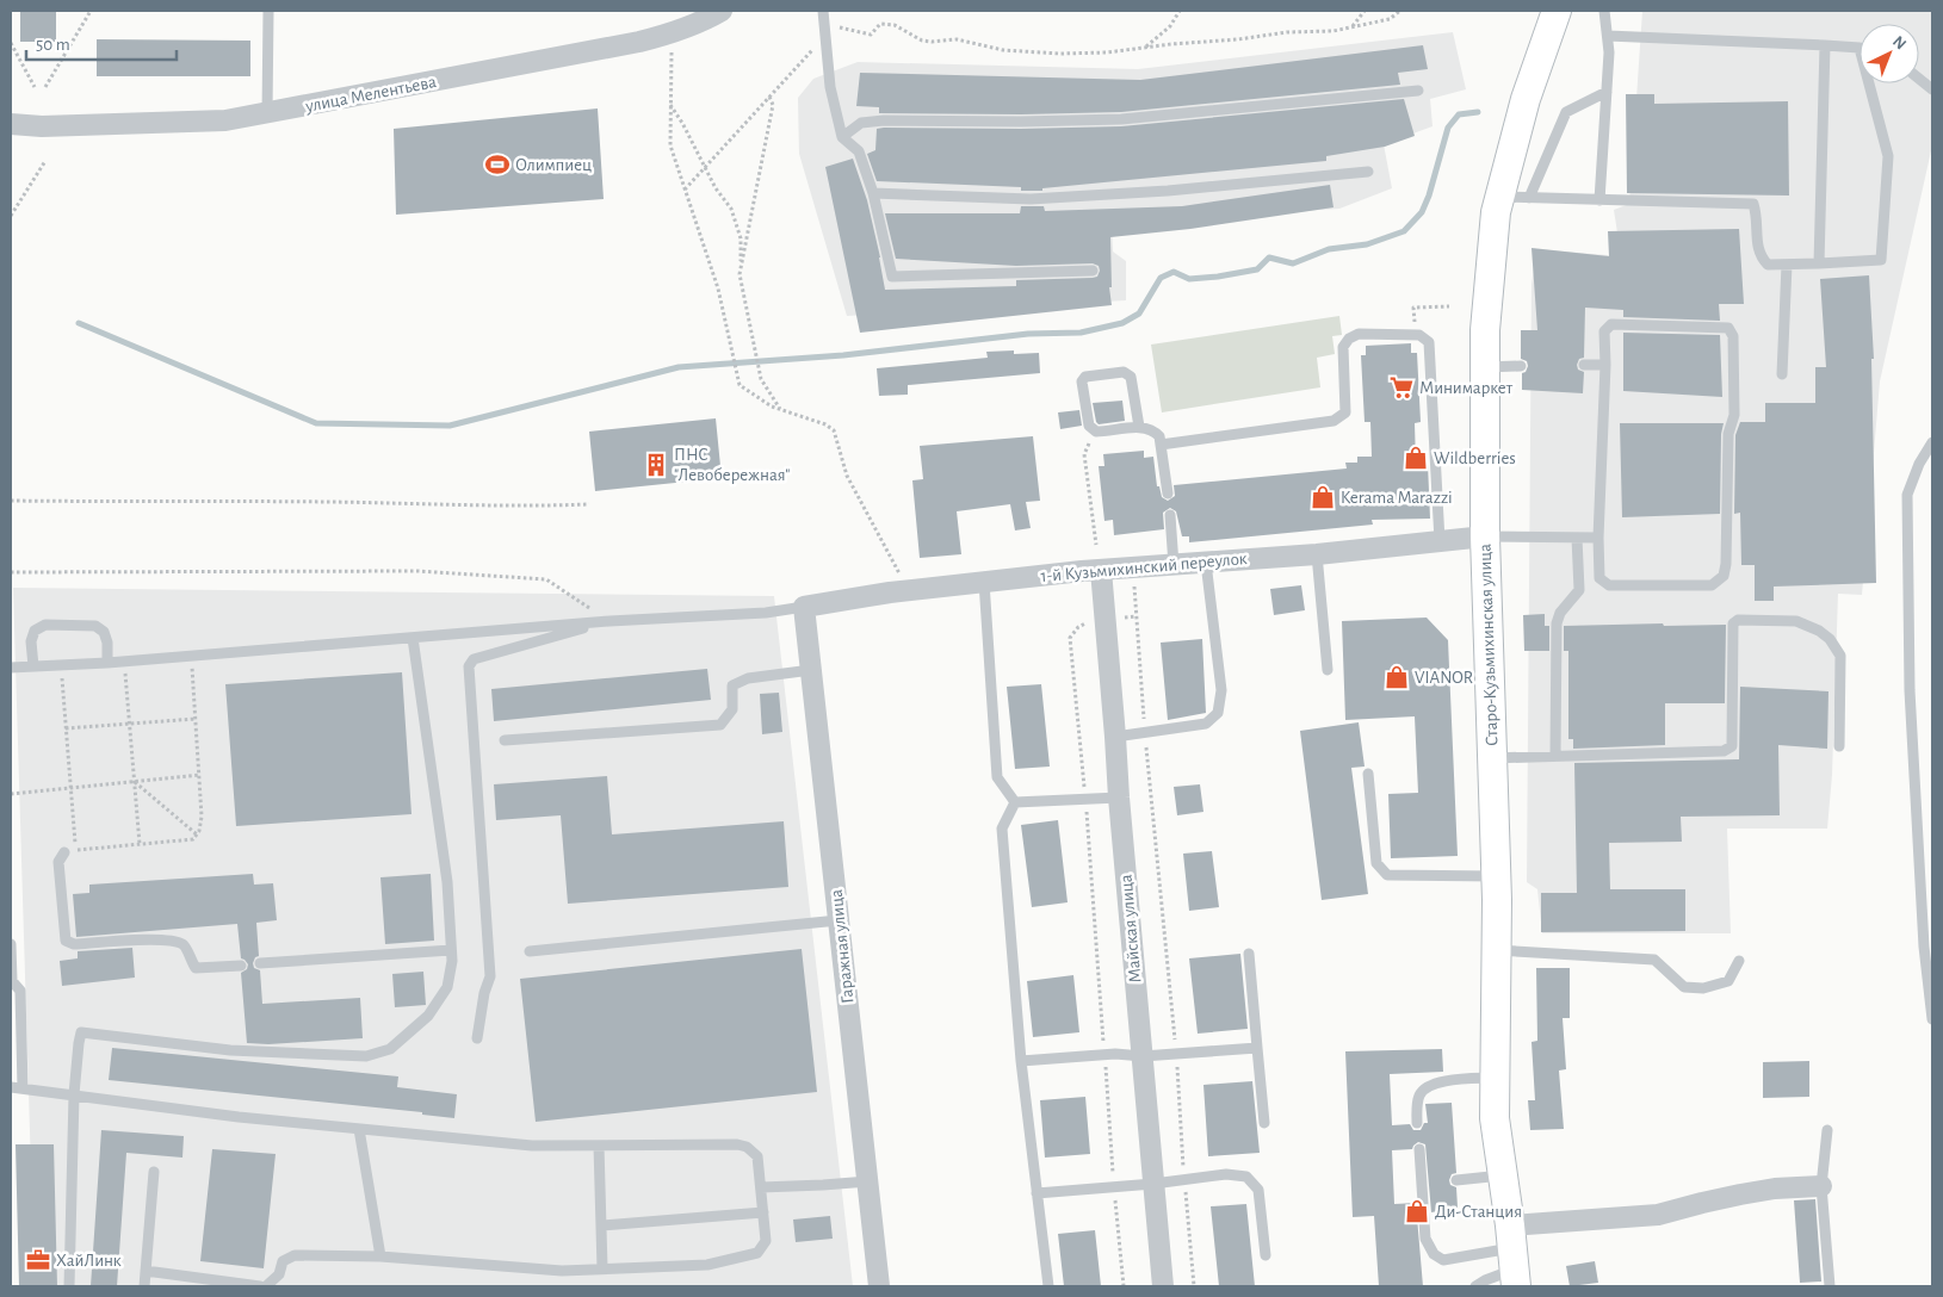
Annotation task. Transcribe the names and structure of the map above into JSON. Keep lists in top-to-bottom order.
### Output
{
  "streets": {
    "main road": ["Старо-Кузьмихинская улица"],
    "street": [
      "улица Мелентьева",
      "1-й Кузьмихинский переулок",
      "Майская улица",
      "Гаражная улица"
    ]
  },
  "crossings": [
    ["1-й Кузьмихинский переулок", "Старо-Кузьмихинская улица"],
    ["1-й Кузьмихинский переулок", "Майская улица"],
    ["1-й Кузьмихинский переулок", "Гаражная улица"]
  ],
  "places": {
    "sports": ["Олимпиец"],
    "supermarket": ["Минимаркет"],
    "shop": [
      "Wildberries",
      "Kerama Marazzi",
      "VIANOR",
      "Ди-Станция"
    ],
    "building": ["ПНС \"Левобережная\""],
    "office": ["ХайЛинк"]
  },
  "scale_bar": "50 m",
  "north": "top right"
}
